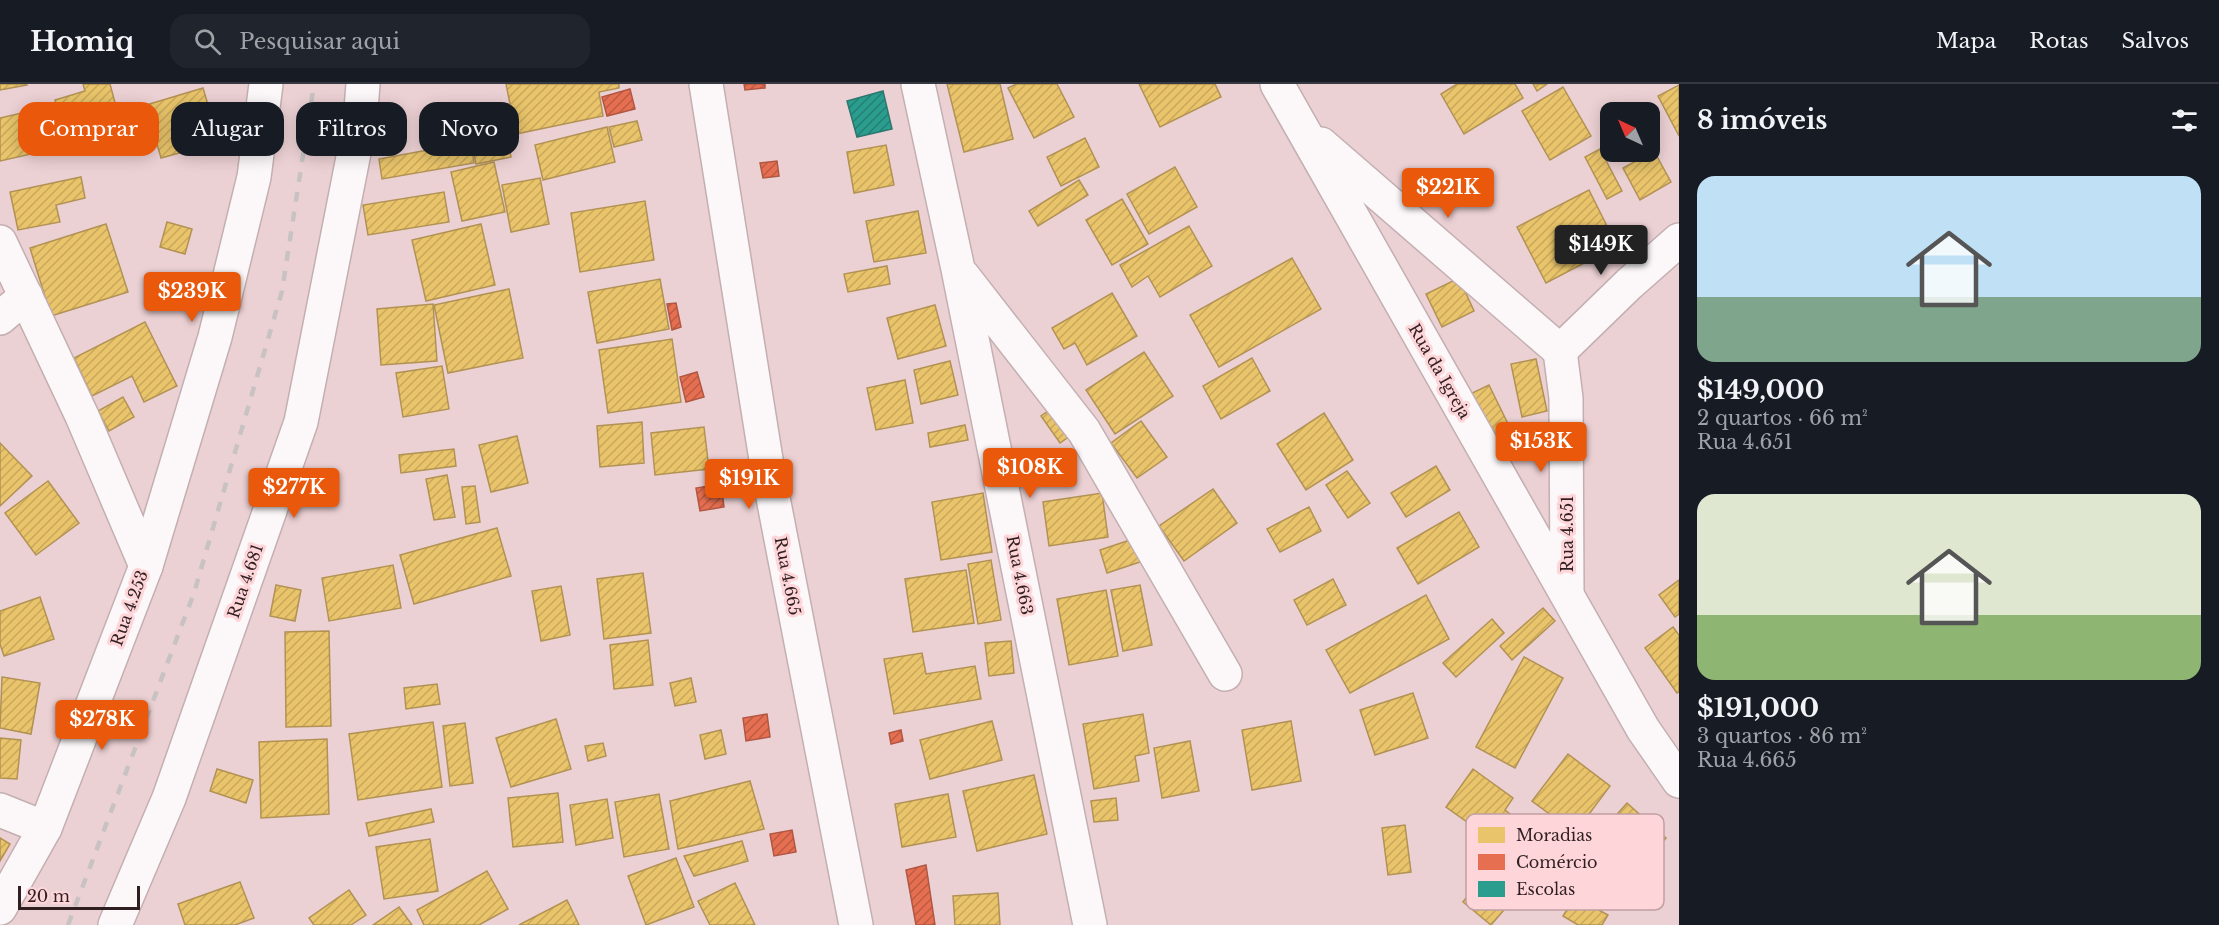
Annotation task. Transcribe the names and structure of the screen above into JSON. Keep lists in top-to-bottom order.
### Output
{
  "streets": {
    "street": [
      "Rua da Igreja",
      "Rua 4.651",
      "Rua 4.663",
      "Rua 4.665",
      "Rua 4.681",
      "Rua 4.253"
    ]
  },
  "crossings": [
    ["Rua da Igreja", "Rua 4.651"]
  ],
  "legend": ["Moradias", "Comércio", "Escolas"],
  "scale_bar": "20 m",
  "north": "top left",
  "page": {
    "header": "Homiq",
    "search": "Pesquisar aqui",
    "nav": ["Mapa", "Rotas", "Salvos"],
    "heading": "8 imóveis",
    "chip": [
      "Comprar",
      "Alugar",
      "Filtros",
      "Novo"
    ],
    "list": [
      {
        "name": "$149,000",
        "note": "2 quartos · 66 m² · Rua 4.651"
      },
      {
        "name": "$191,000",
        "note": "3 quartos · 86 m² · Rua 4.665"
      }
    ],
    "price": [
      "$221K",
      "$149K",
      "$239K",
      "$153K",
      "$108K",
      "$191K",
      "$277K",
      "$278K"
    ],
    "scale": "20 m"
  }
}
